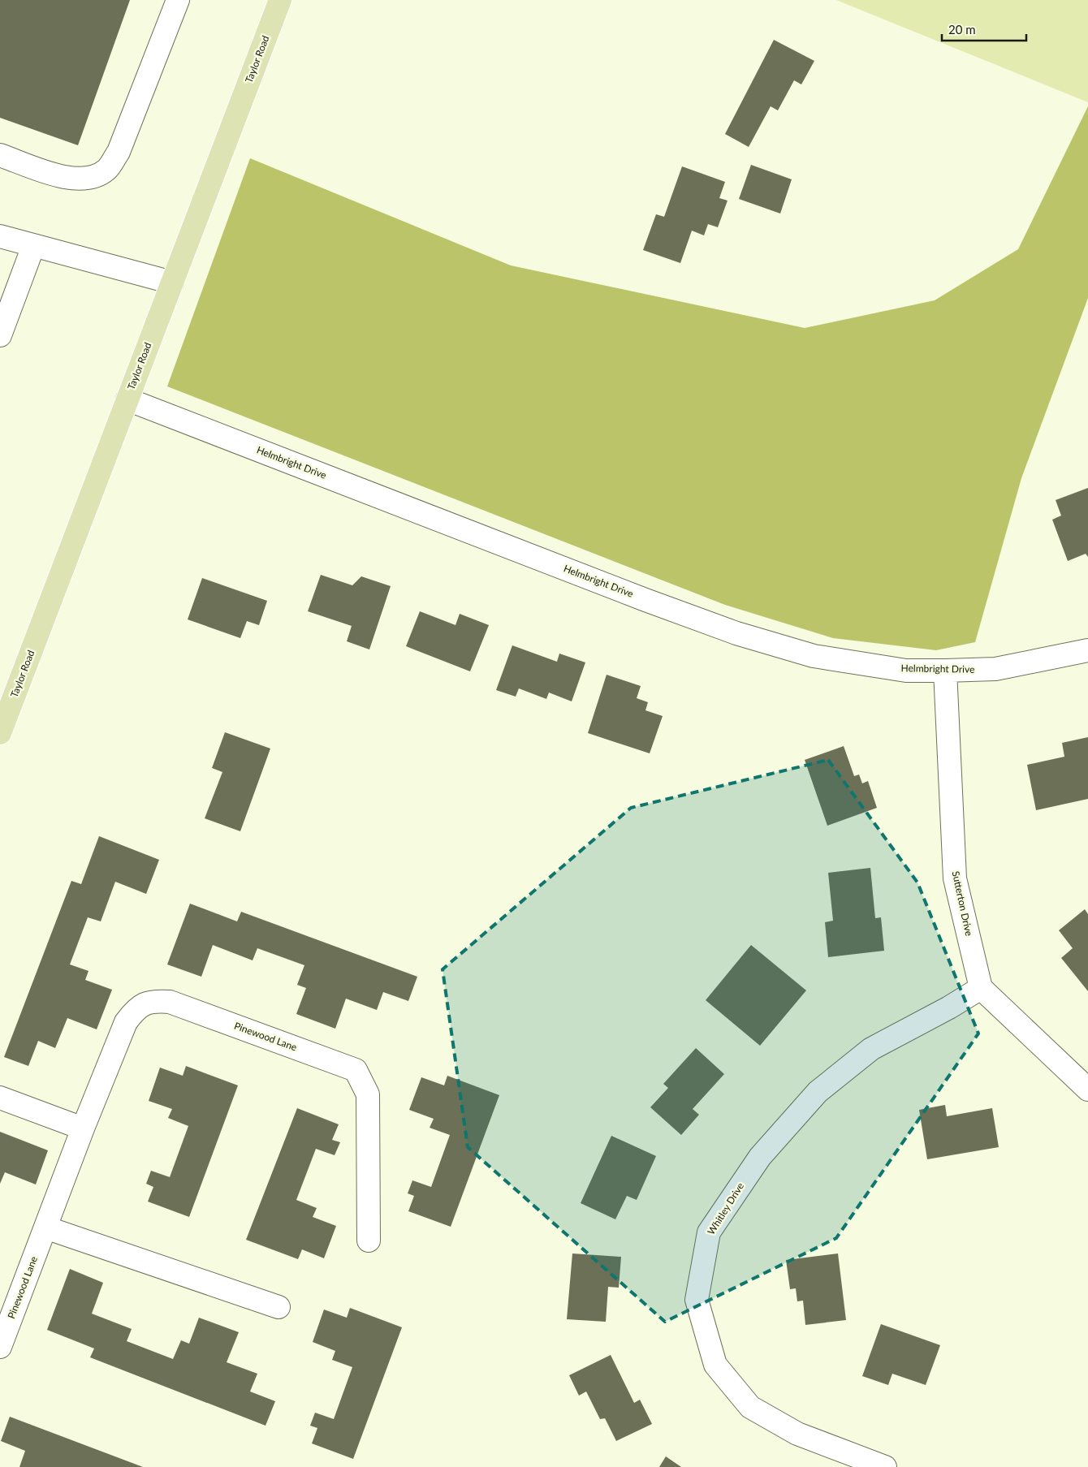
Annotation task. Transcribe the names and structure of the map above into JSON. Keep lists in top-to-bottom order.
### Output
{
  "streets": {
    "main road": ["Taylor Road"],
    "street": [
      "Helmbright Drive",
      "Sutterton Drive",
      "Pinewood Lane",
      "Whitley Drive"
    ]
  },
  "crossings": [
    ["Taylor Road", "Helmbright Drive"],
    ["Helmbright Drive", "Sutterton Drive"],
    ["Sutterton Drive", "Whitley Drive"]
  ],
  "scale_bar": "20 m"
}
